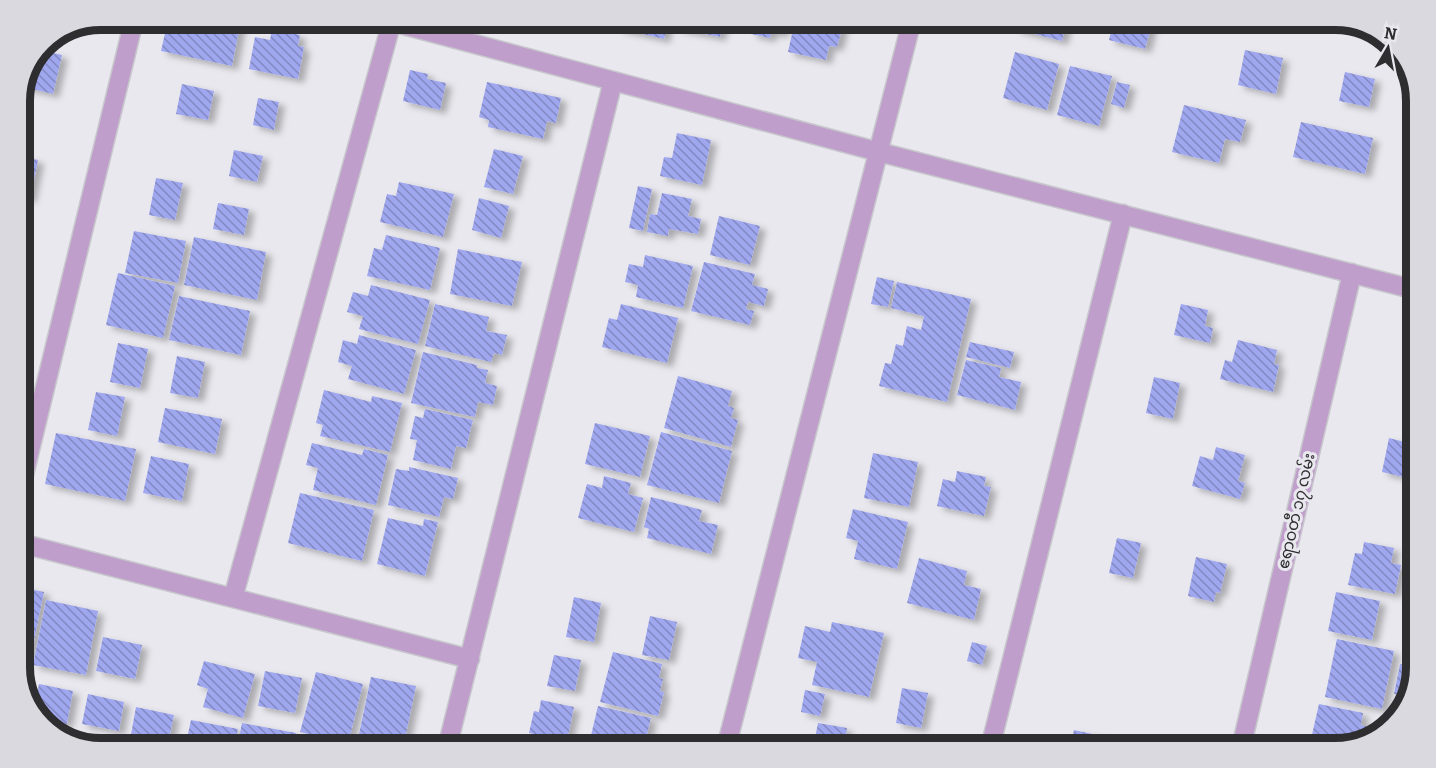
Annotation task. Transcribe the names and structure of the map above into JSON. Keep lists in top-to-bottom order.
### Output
{
  "streets": {
    "street": ["ဧရာဝတီ ၁၇ လမ်း"]
  },
  "north": "top"
}
